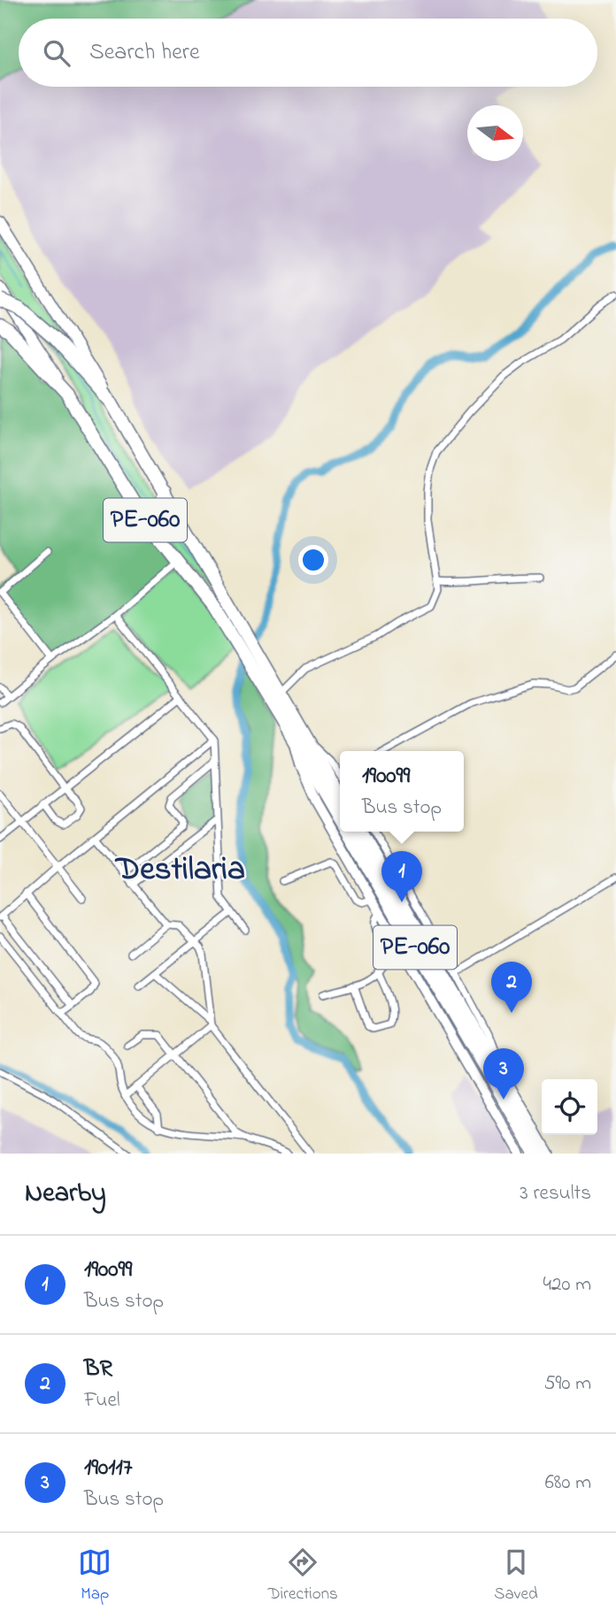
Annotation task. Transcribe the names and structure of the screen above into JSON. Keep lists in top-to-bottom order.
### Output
{
  "streets": {
    "highway": ["PE-060"]
  },
  "districts": ["Destilaria"],
  "north": "right",
  "page": {
    "search": "Search here",
    "popup": ["190099", "Bus stop"],
    "pins": ["1", "2", "3"],
    "heading": ["Nearby", "3 results"],
    "list": [
      {
        "mark": "1",
        "name": "190099",
        "note": "Bus stop",
        "value": "420 m"
      },
      {
        "mark": "2",
        "name": "BR",
        "note": "Fuel",
        "value": "590 m"
      },
      {
        "mark": "3",
        "name": "190117",
        "note": "Bus stop",
        "value": "680 m"
      }
    ],
    "nav": ["Map", "Directions", "Saved"]
  }
}
